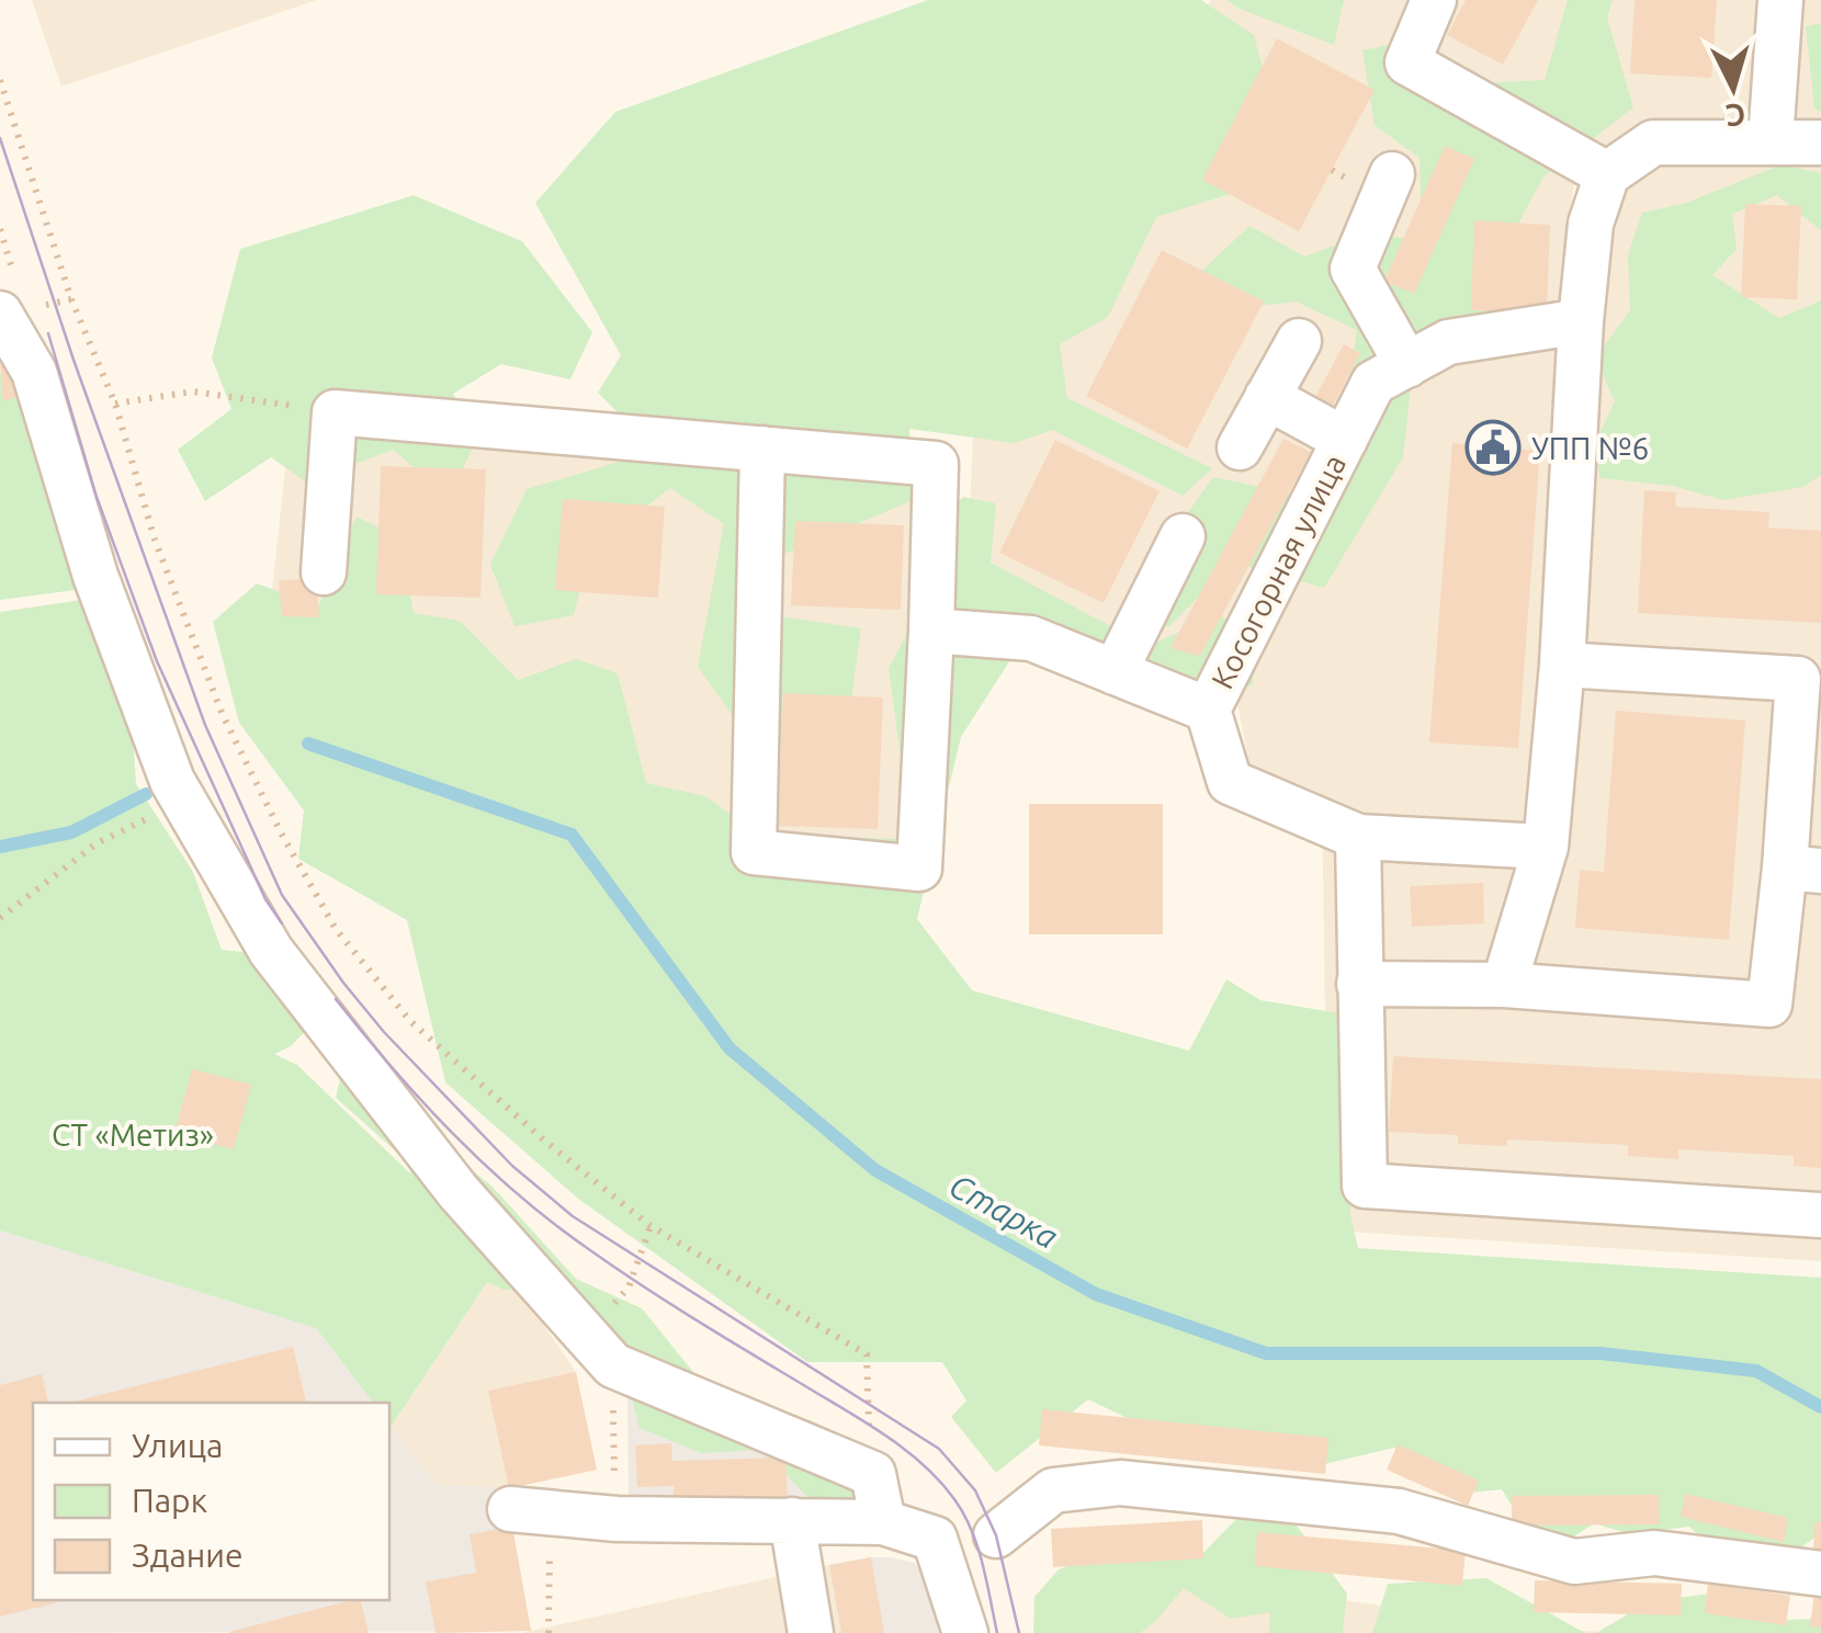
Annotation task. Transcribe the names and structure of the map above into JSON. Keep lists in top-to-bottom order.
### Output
{
  "streets": {
    "street": ["Косогорная улица"]
  },
  "water": ["Старка"],
  "parks": ["СТ «Метиз»"],
  "places": {
    "public building": ["УПП №6"]
  },
  "legend": ["Улица", "Парк", "Здание"],
  "north": "bottom"
}
